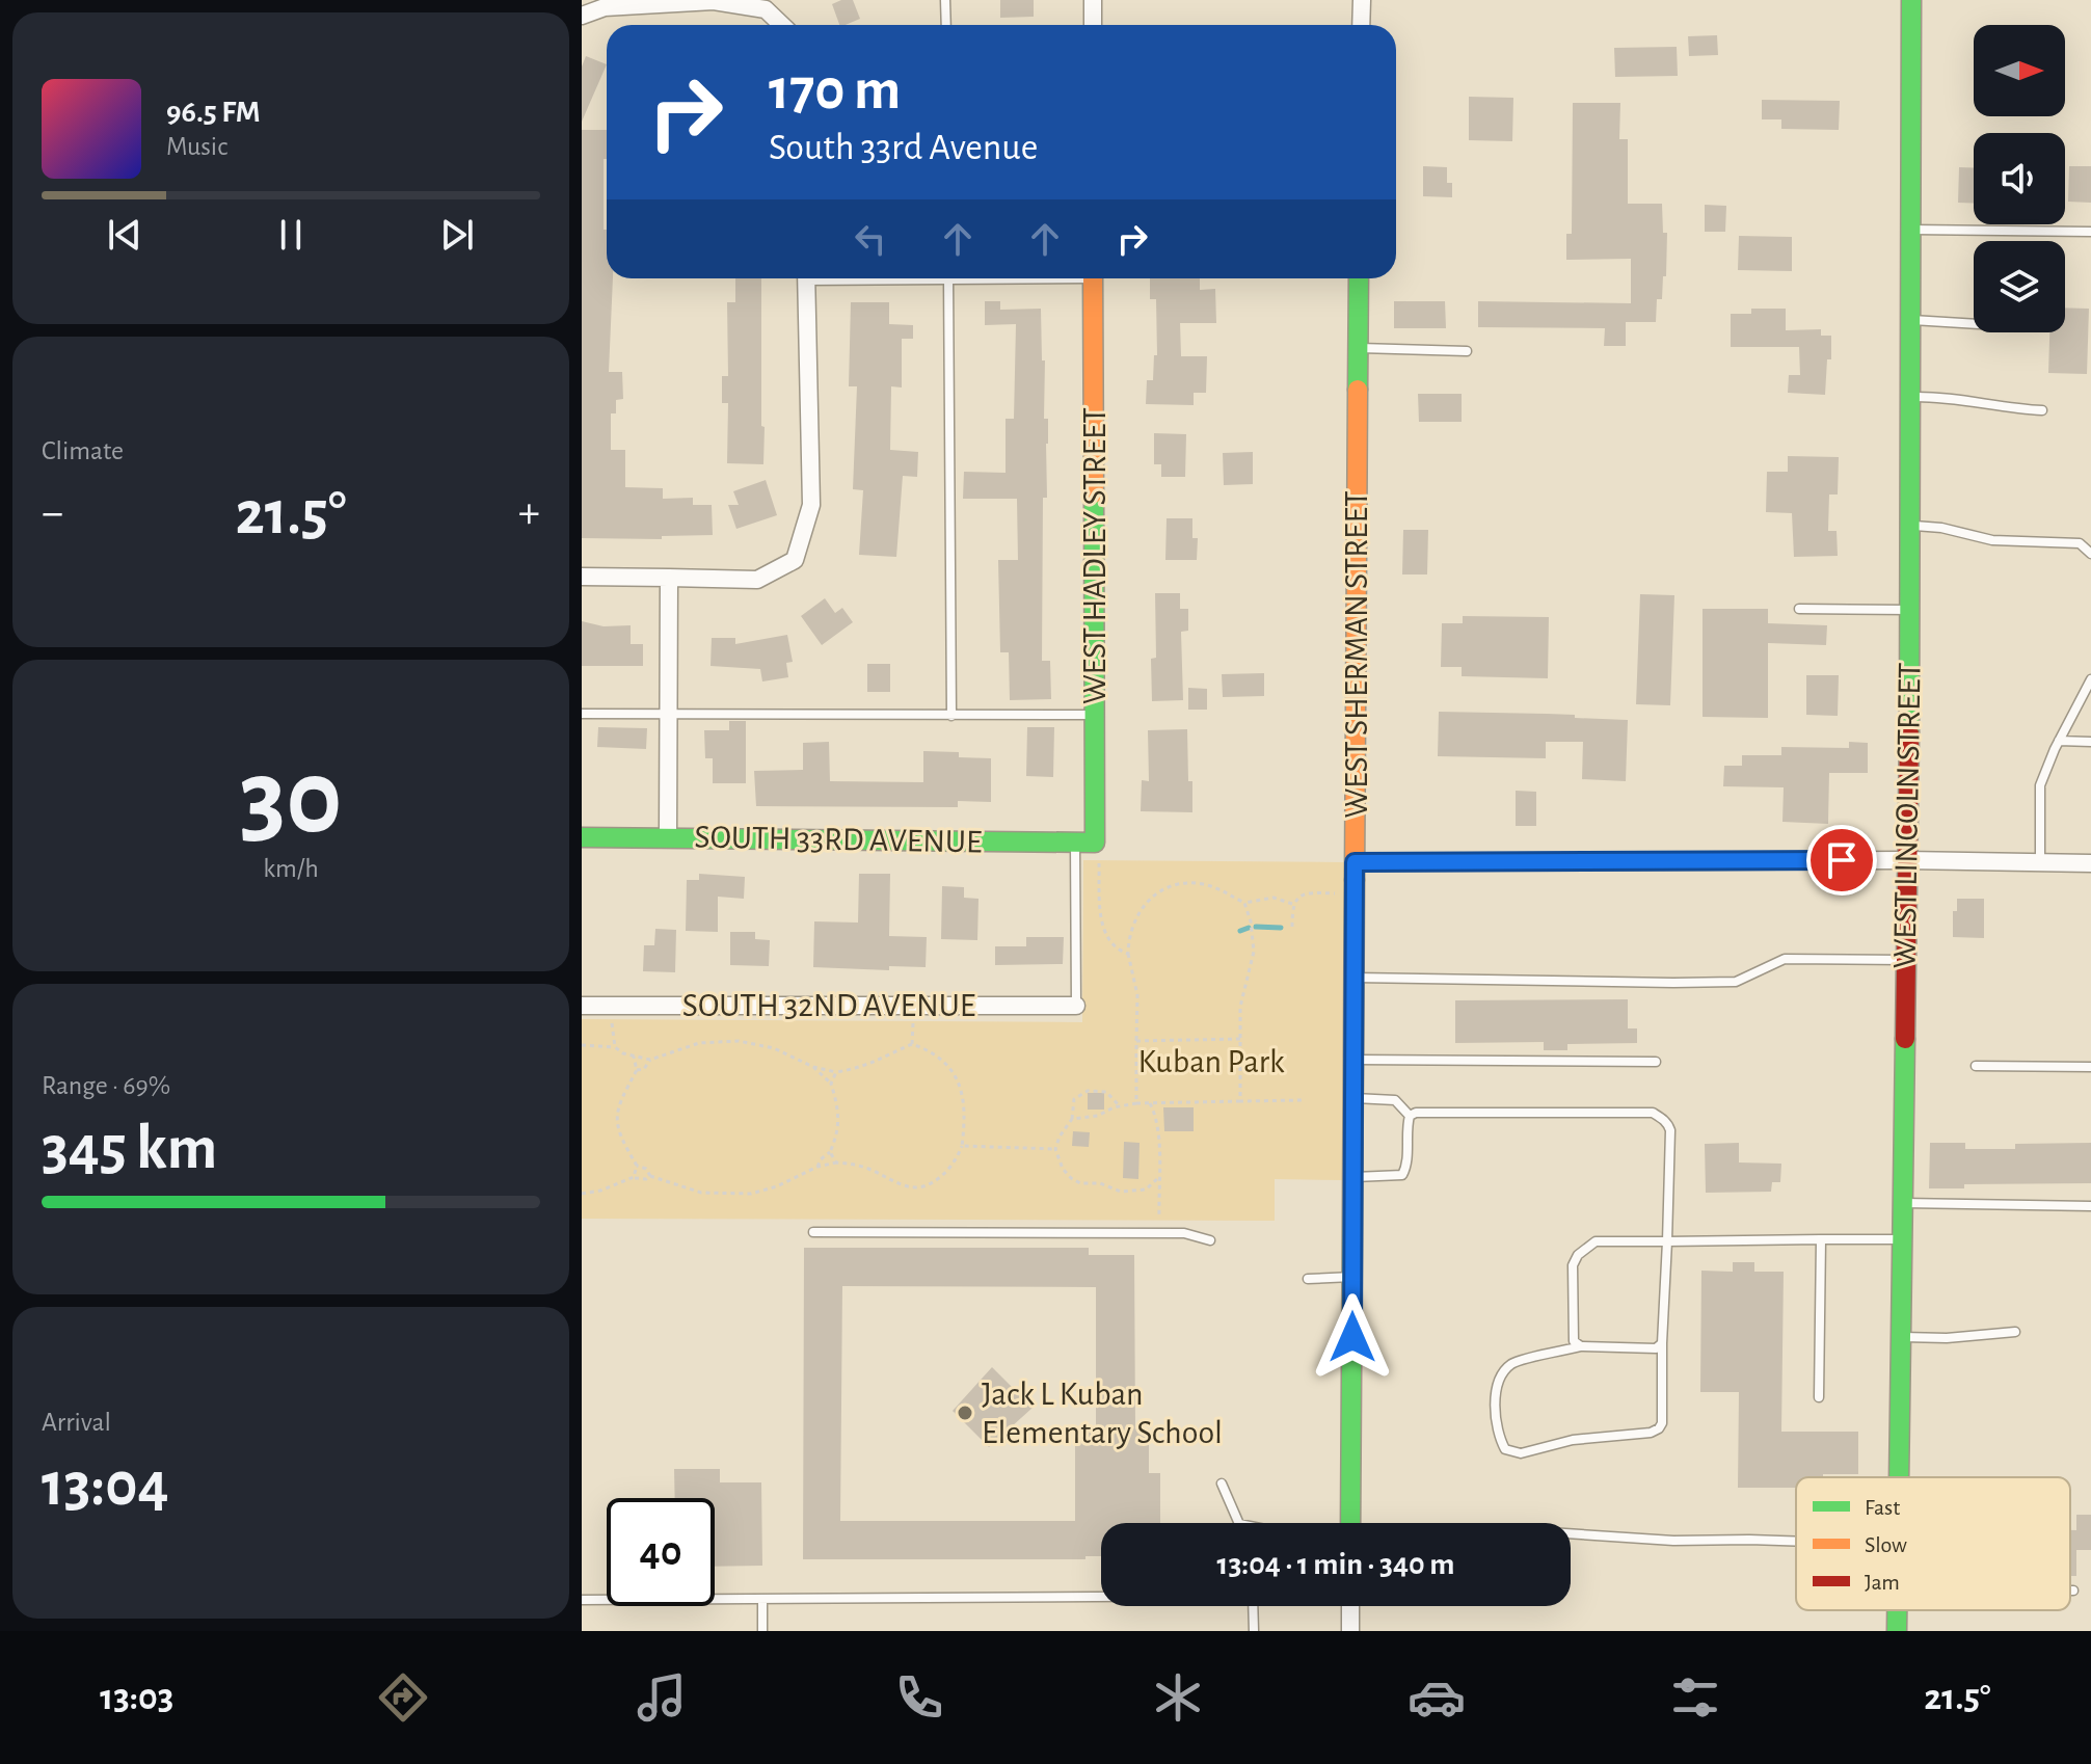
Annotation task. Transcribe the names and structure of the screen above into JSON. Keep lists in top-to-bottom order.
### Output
{
  "streets": {
    "street": [
      "WEST HADLEY STREET",
      "WEST SHERMAN STREET",
      "WEST LINCOLN STREET",
      "SOUTH 33RD AVENUE",
      "SOUTH 32ND AVENUE"
    ]
  },
  "crossings": [
    ["WEST HADLEY STREET", "SOUTH 33RD AVENUE"]
  ],
  "parks": ["Kuban Park"],
  "places": ["Jack L Kuban Elementary School"],
  "legend": ["Fast", "Slow", "Jam"],
  "north": "right",
  "page": {
    "turn": ["170 m", "South 33rd Avenue"],
    "song": ["96.5 FM", "Music"],
    "tile": [
      "Climate",
      ["30", "km/h"],
      ["Range · 69%", "345 km"],
      ["Arrival", "13:04"]
    ],
    "heat": ["−", "21.5°", "+"],
    "limit": "40",
    "trip": "13:04 · 1 min · 340 m",
    "tabs": ["13:03", "21.5°"]
  }
}
